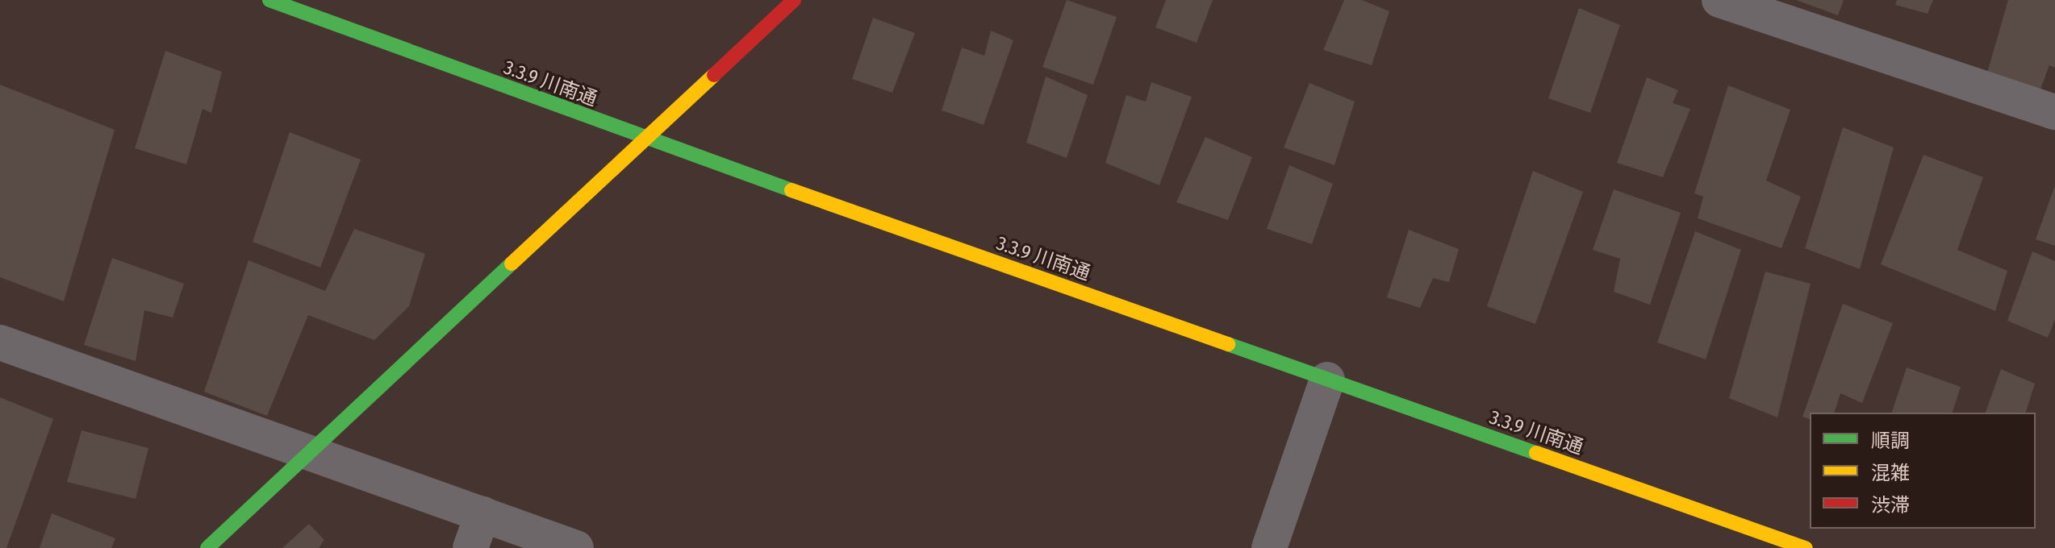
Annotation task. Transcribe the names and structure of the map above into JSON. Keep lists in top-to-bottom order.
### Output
{
  "streets": {
    "street": ["3.3.9 川南通"]
  },
  "legend": ["順調", "混雑", "渋滞"]
}
